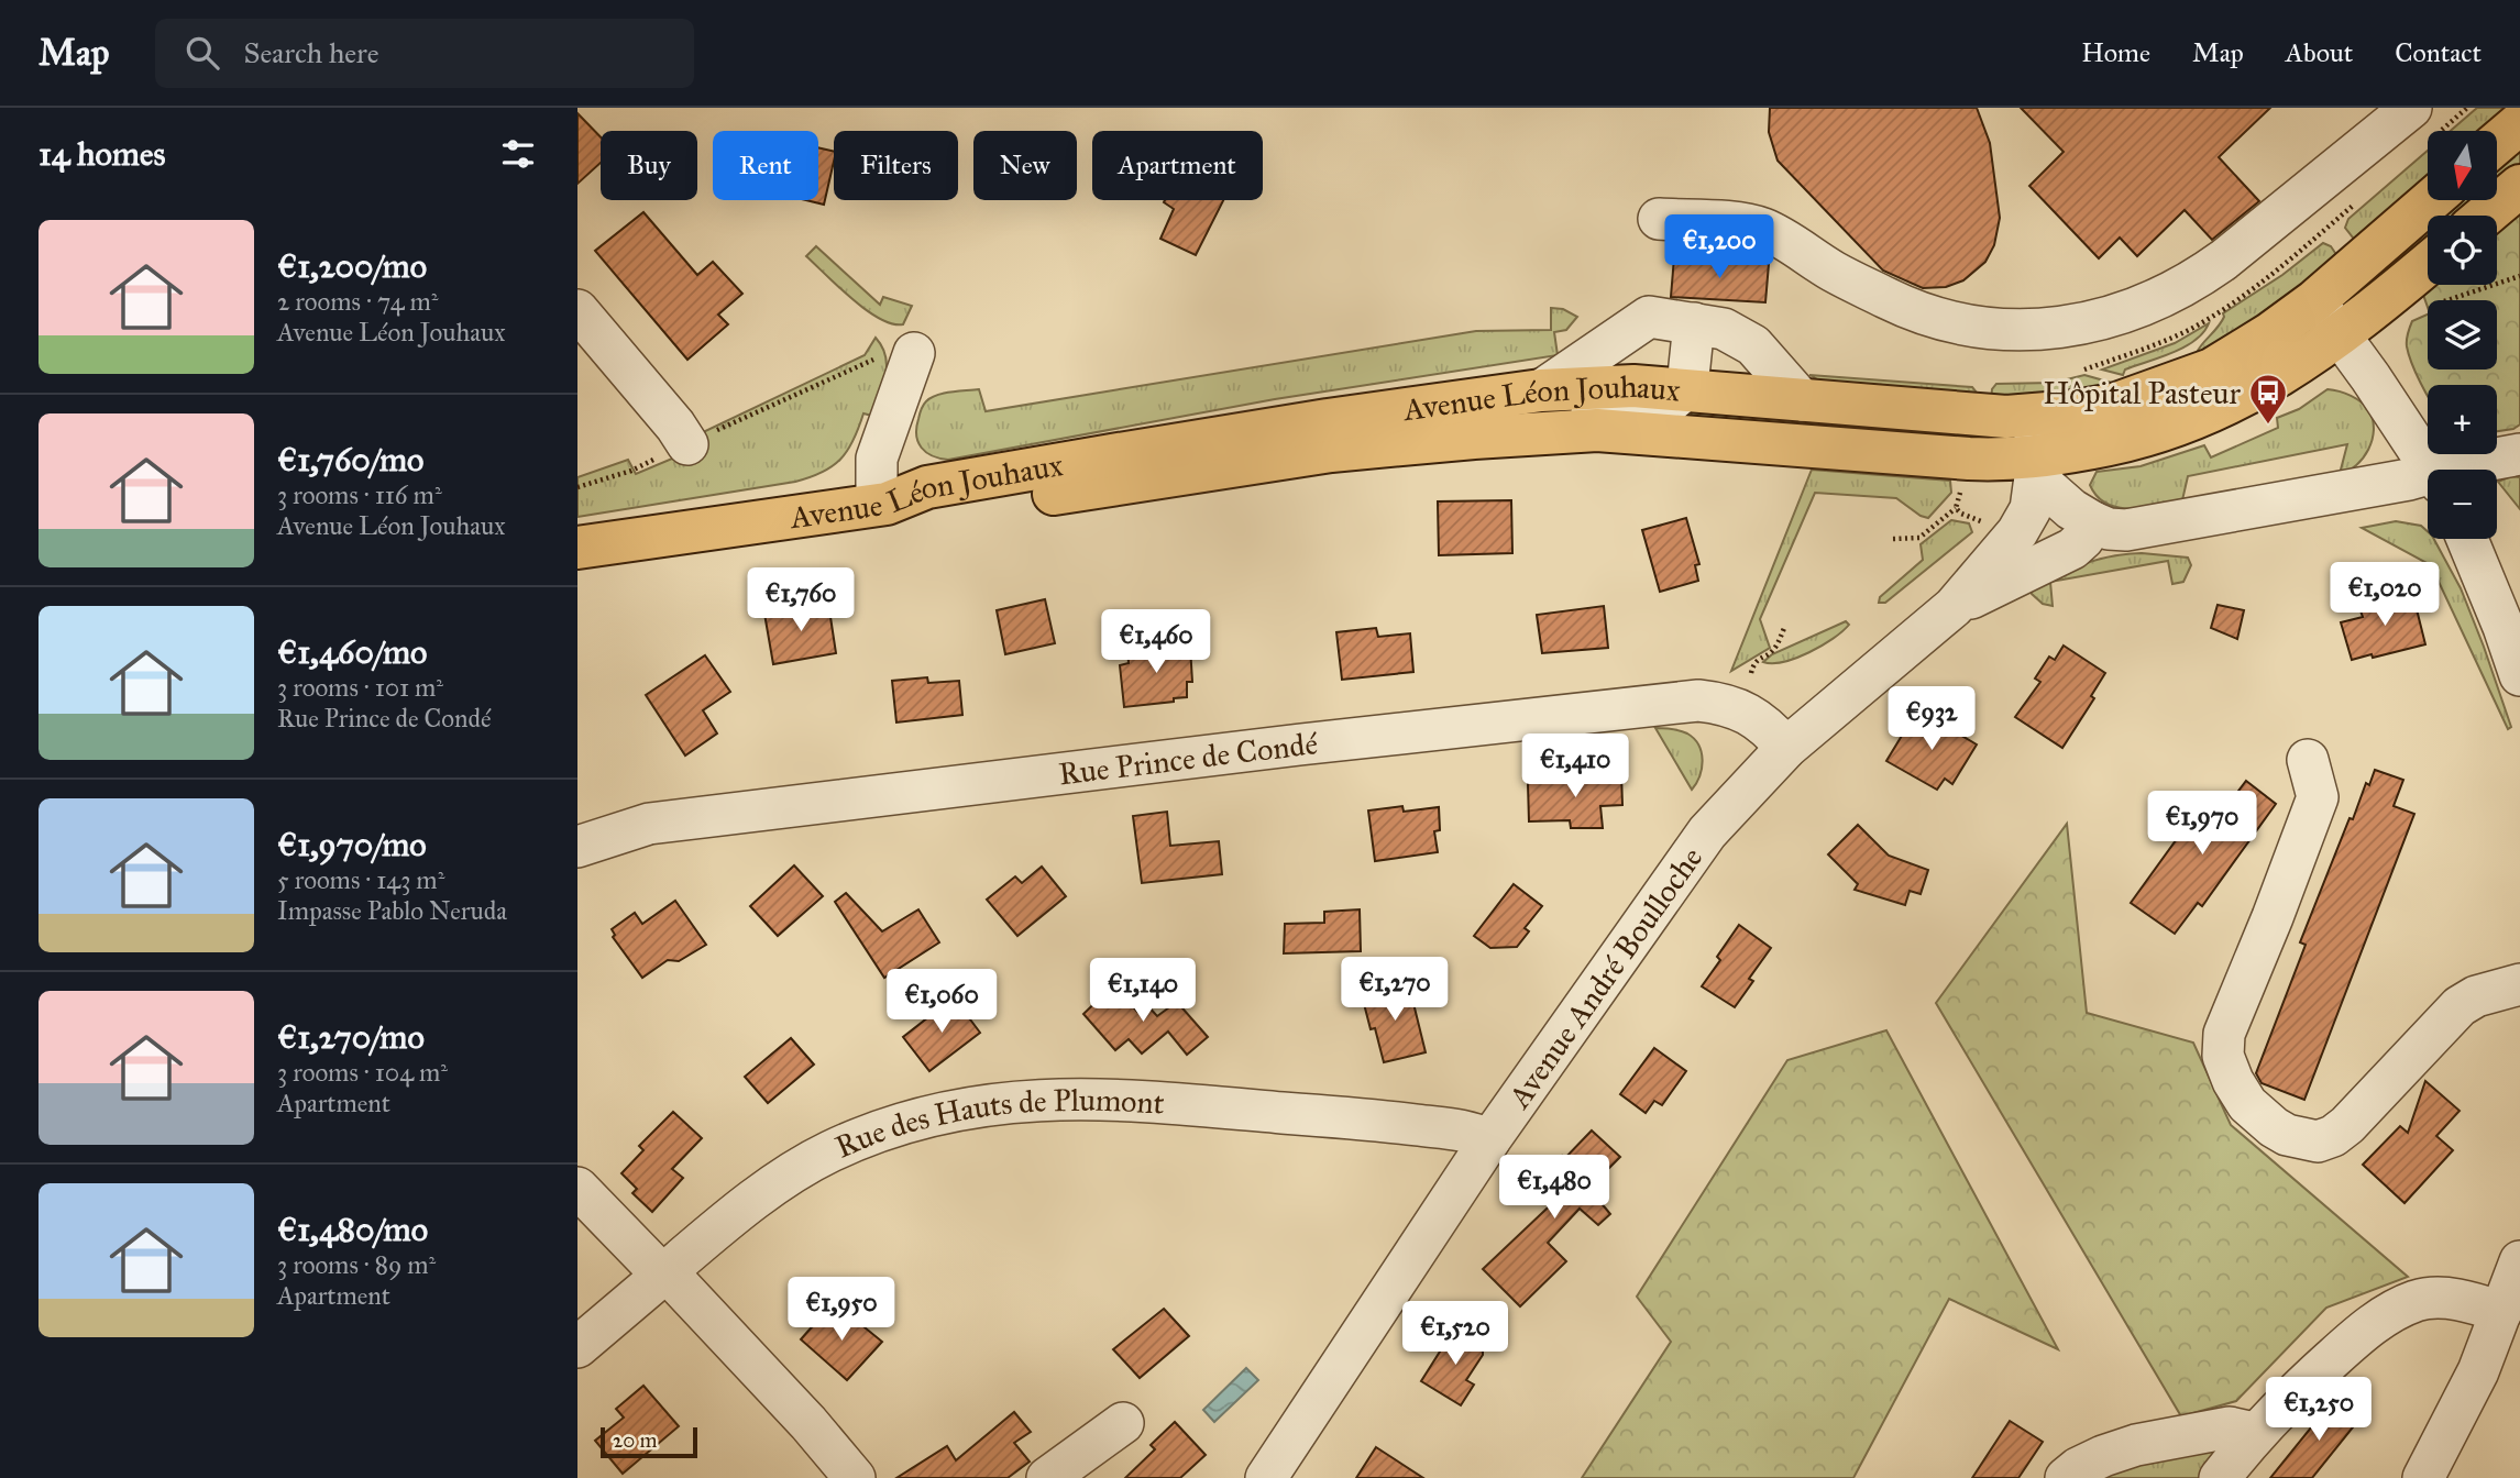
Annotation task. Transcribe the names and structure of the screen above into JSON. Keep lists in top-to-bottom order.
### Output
{
  "streets": {
    "main road": ["Avenue Léon Jouhaux"],
    "street": ["Rue Prince de Condé", "Avenue André Boulloche", "Rue des Hauts de Plumont"]
  },
  "crossings": [
    ["Rue Prince de Condé", "Avenue André Boulloche"],
    ["Avenue André Boulloche", "Rue des Hauts de Plumont"]
  ],
  "places": {
    "bus stop": ["Hôpital Pasteur"]
  },
  "scale_bar": "20 m",
  "north": "bottom",
  "page": {
    "header": "Map",
    "search": "Search here",
    "nav": [
      "Home",
      "Map",
      "About",
      "Contact"
    ],
    "heading": "14 homes",
    "map_buttons": ["+", "−"],
    "chip": [
      "Buy",
      "Rent",
      "Filters",
      "New",
      "Apartment"
    ],
    "list": [
      {
        "name": "€1,200/mo",
        "note": "2 rooms · 74 m² · Avenue Léon Jouhaux"
      },
      {
        "name": "€1,760/mo",
        "note": "3 rooms · 116 m² · Avenue Léon Jouhaux"
      },
      {
        "name": "€1,460/mo",
        "note": "3 rooms · 101 m² · Rue Prince de Condé"
      },
      {
        "name": "€1,970/mo",
        "note": "5 rooms · 143 m² · Impasse Pablo Neruda"
      },
      {
        "name": "€1,270/mo",
        "note": "3 rooms · 104 m² · Apartment"
      },
      {
        "name": "€1,480/mo",
        "note": "3 rooms · 89 m² · Apartment"
      }
    ],
    "price": [
      "€1,200",
      "€1,020",
      "€1,760",
      "€1,460",
      "€932",
      "€1,410",
      "€1,970",
      "€1,270",
      "€1,140",
      "€1,060",
      "€1,480",
      "€1,950",
      "€1,520",
      "€1,250"
    ],
    "scale": "20 m"
  }
}
